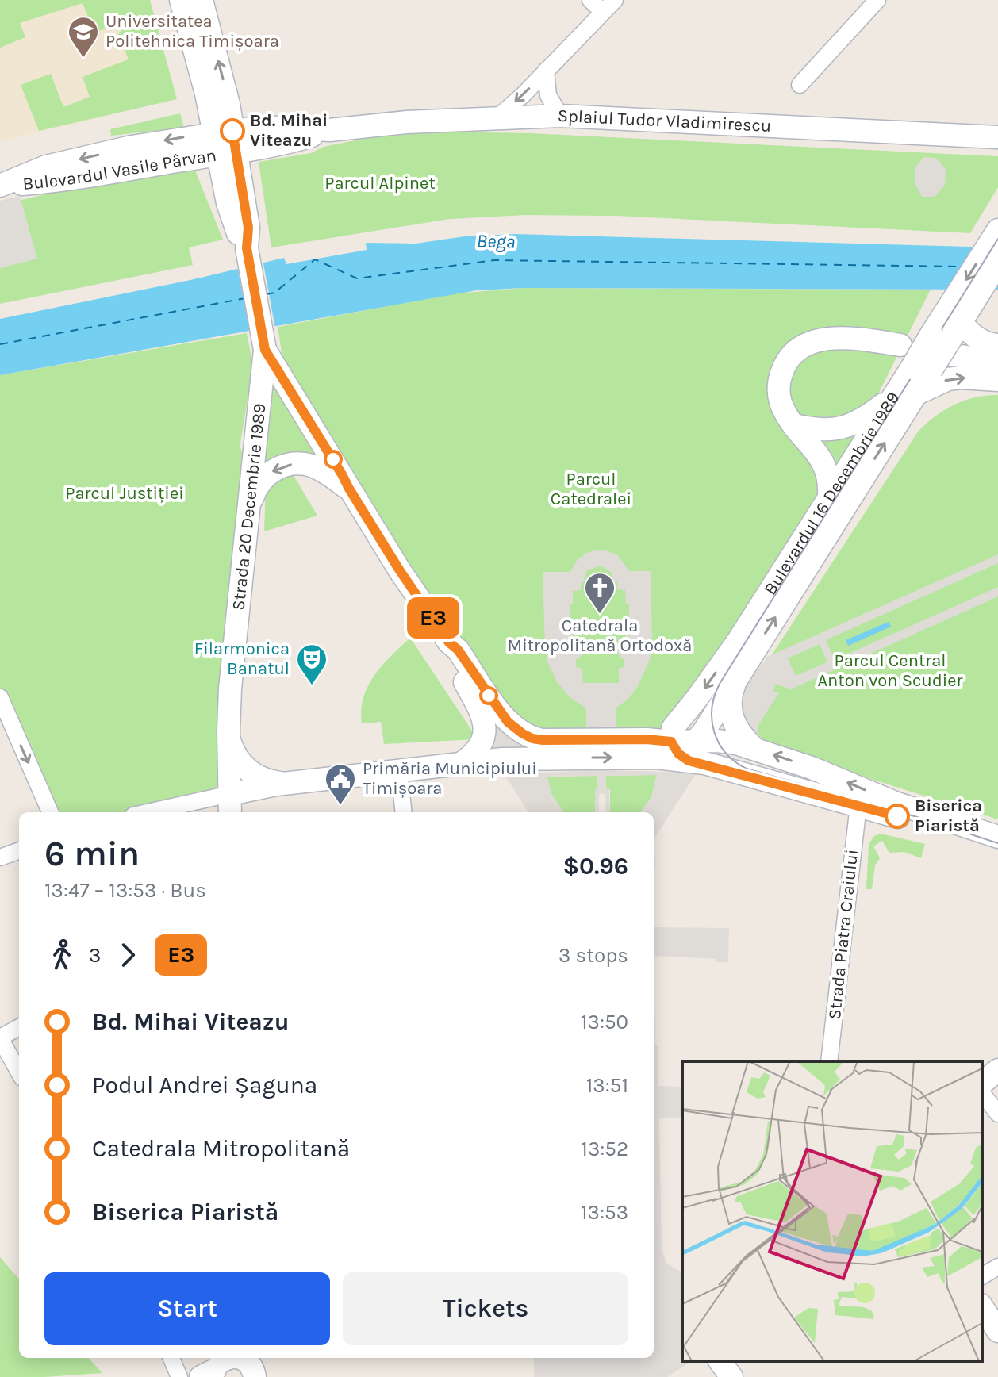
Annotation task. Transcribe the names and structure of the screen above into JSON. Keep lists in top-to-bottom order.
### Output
{
  "streets": {
    "main road": [
      "Splaiul Tudor Vladimirescu",
      "Bulevardul Vasile Pârvan",
      "Bulevardul 16 Decembrie 1989",
      "Strada 20 Decembrie 1989"
    ],
    "street": ["Strada Piatra Craiului"]
  },
  "crossings": [
    ["Splaiul Tudor Vladimirescu", "Bulevardul Vasile Pârvan"]
  ],
  "water": ["Bega"],
  "parks": [
    "Parcul Alpinet",
    "Parcul Catedralei",
    "Parcul Justiției",
    "Parcul Central Anton von Scudier"
  ],
  "places": {
    "school or university": ["Universitatea Politehnica Timișoara"],
    "other": ["Bd. Mihai Viteazu", "Biserica Piaristă"],
    "church": ["Catedrala Mitropolitană Ortodoxă"],
    "theatre": ["Filarmonica Banatul"],
    "public building": ["Primăria Municipiului Timișoara"]
  },
  "lines": ["bus line E3"],
  "page": {
    "on_map": "E3",
    "heading": ["6 min", "13:47 – 13:53 · Bus", "$0.96"],
    "legs": ["3", "E3", "3 stops"],
    "list": [
      {
        "name": "Bd. Mihai Viteazu",
        "value": "13:50"
      },
      {
        "name": "Podul Andrei Șaguna",
        "value": "13:51"
      },
      {
        "name": "Catedrala Mitropolitană",
        "value": "13:52"
      },
      {
        "name": "Biserica Piaristă",
        "value": "13:53"
      }
    ],
    "buttons": ["Start", "Tickets"]
  }
}
